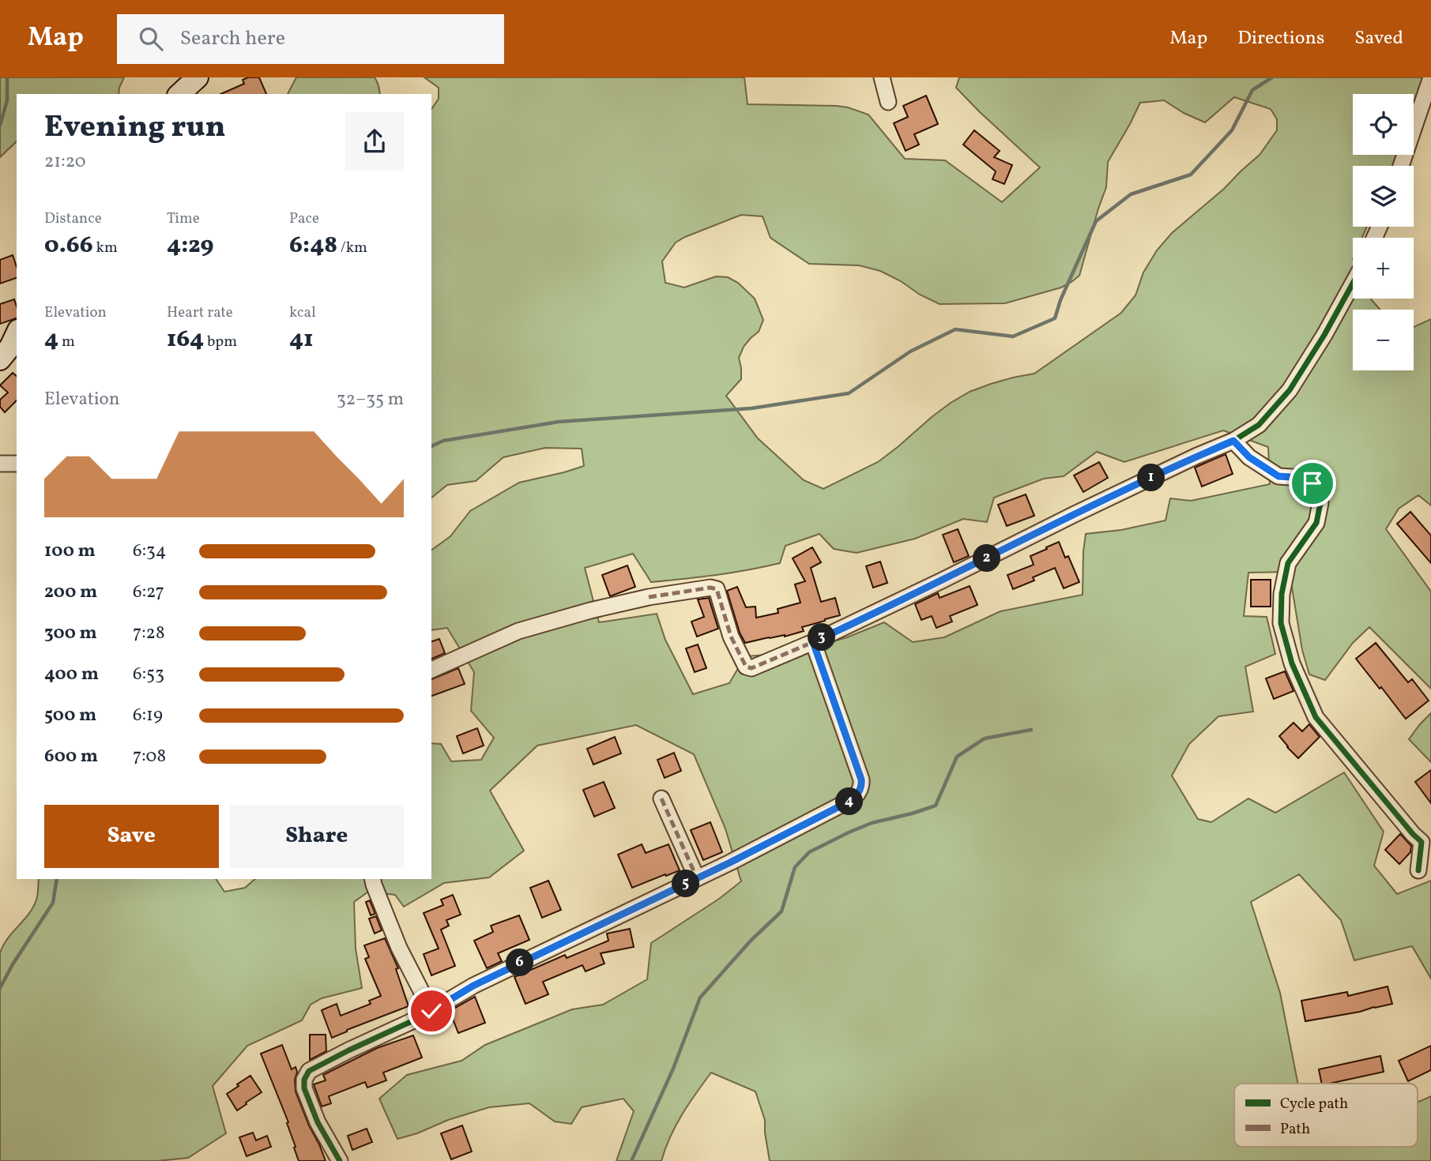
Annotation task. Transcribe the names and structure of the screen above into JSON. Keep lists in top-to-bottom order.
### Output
{
  "legend": ["Cycle path", "Path"],
  "page": {
    "header": "Map",
    "search": "Search here",
    "nav": ["Map", "Directions", "Saved"],
    "map_buttons": ["+", "−"],
    "heading": ["Evening run", "21:20"],
    "stats": [
      ["Distance", "0.66 km"],
      ["Time", "4:29"],
      ["Pace", "6:48 /km"],
      ["Elevation", "4 m"],
      ["Heart rate", "164 bpm"],
      ["kcal", "41"]
    ],
    "chart": ["Elevation", "32–35 m"],
    "pins": [
      "1",
      "2",
      "3",
      "4",
      "5",
      "6"
    ],
    "list": [
      {
        "name": "100 m",
        "note": "6:34"
      },
      {
        "name": "200 m",
        "note": "6:27"
      },
      {
        "name": "300 m",
        "note": "7:28"
      },
      {
        "name": "400 m",
        "note": "6:53"
      },
      {
        "name": "500 m",
        "note": "6:19"
      },
      {
        "name": "600 m",
        "note": "7:08"
      }
    ],
    "buttons": ["Save", "Share"]
  }
}
